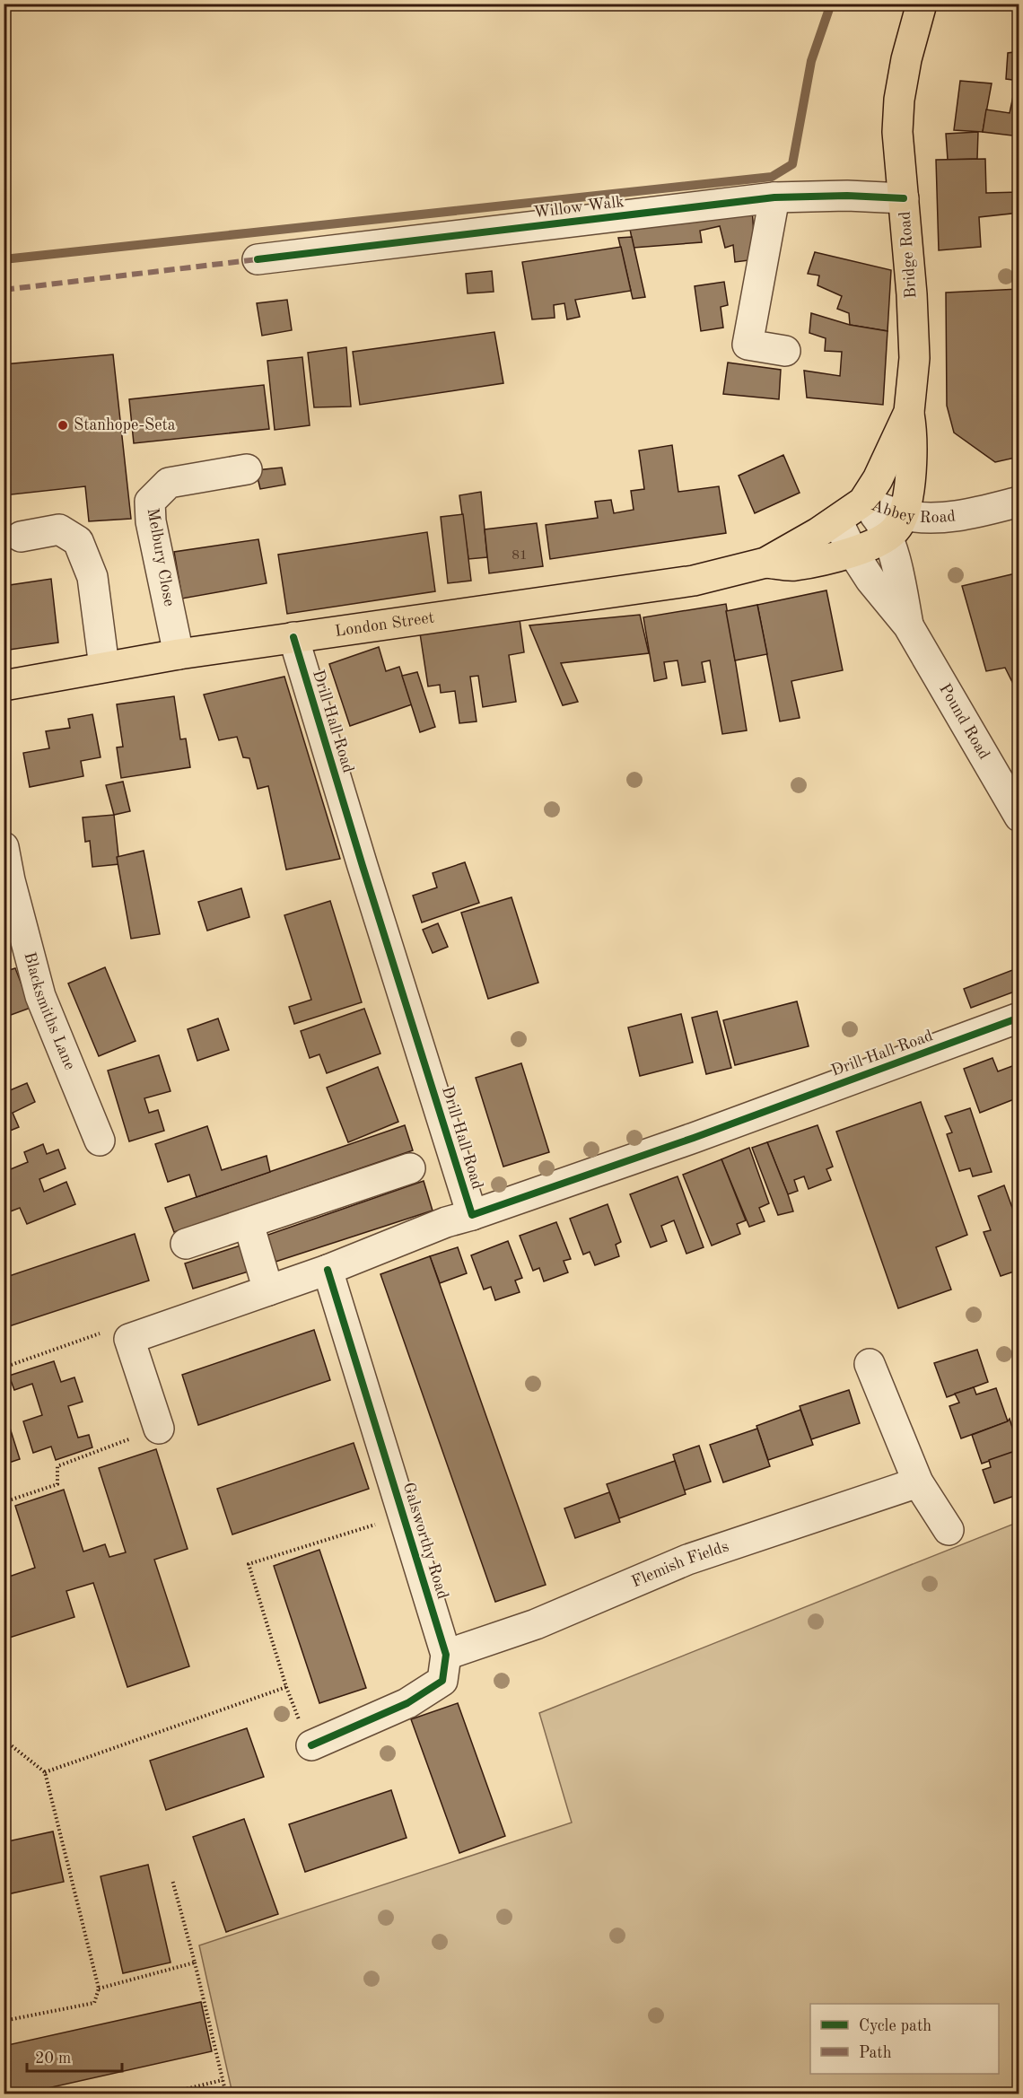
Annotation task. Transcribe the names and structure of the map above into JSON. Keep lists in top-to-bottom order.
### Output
{
  "streets": {
    "main road": ["Bridge Road", "London Street"],
    "street": [
      "Willow Walk",
      "Abbey Road",
      "Melbury Close",
      "Drill Hall Road",
      "Pound Road",
      "Blacksmiths Lane",
      "Galsworthy Road",
      "Flemish Fields"
    ]
  },
  "crossings": [
    ["Willow Walk", "Bridge Road"],
    ["Bridge Road", "Abbey Road"],
    ["Bridge Road", "London Street"],
    ["Bridge Road", "Pound Road"],
    ["Abbey Road", "Pound Road"],
    ["Melbury Close", "London Street"],
    ["London Street", "Drill Hall Road"],
    ["London Street", "Pound Road"],
    ["Galsworthy Road", "Flemish Fields"]
  ],
  "places": ["Stanhope-Seta"],
  "house_numbers": ["81"],
  "legend": ["Cycle path", "Path"],
  "scale_bar": "20 m"
}
